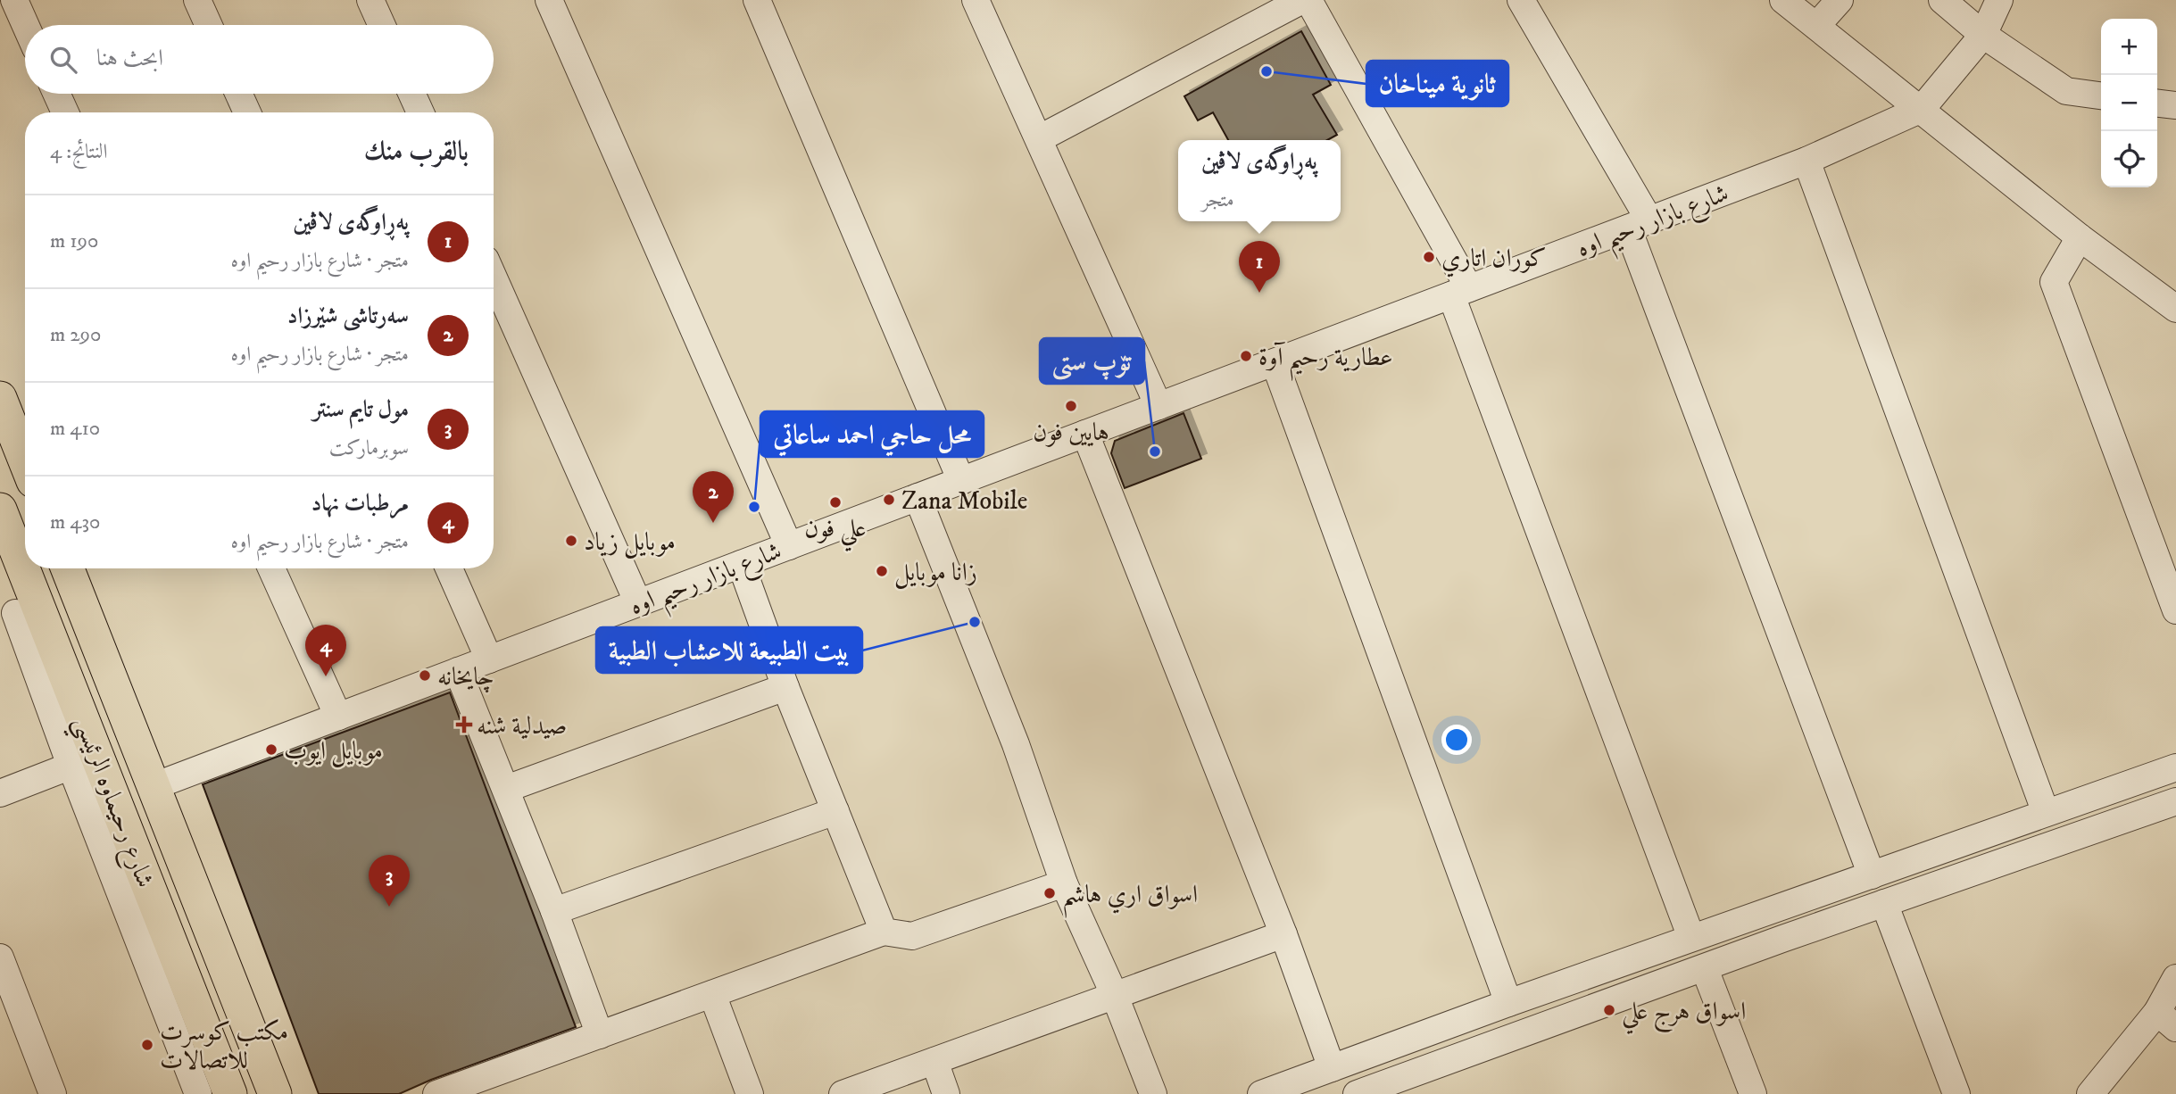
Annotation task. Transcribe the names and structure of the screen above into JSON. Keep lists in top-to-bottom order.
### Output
{
  "streets": {
    "main road": ["شارع رحيماوه الرئيسي"],
    "street": ["شارع بازار رحيم اوه"]
  },
  "crossings": [
    ["شارع بازار رحيم اوه", "شارع رحيماوه الرئيسي"]
  ],
  "places": {
    "other": [
      "ثانوية ميناخان",
      "كوران اتاري",
      "عطارية رحيم آوة",
      "هايين فون",
      "تۆپ ستی",
      "Zana Mobile",
      "علي فون",
      "محل حاجي احمد ساعاتي",
      "موبايل زياد",
      "زانا موبايل",
      "بيت الطبيعة للاعشاب الطبية",
      "چایخانە",
      "موبايل ايوب",
      "اسواق اري هاشم",
      "اسواق هرج علي",
      "مكتب كوسرت للاتصالات"
    ],
    "health": ["صيدلية شنه"]
  },
  "page": {
    "map_buttons": ["+", "−"],
    "search": "ابحث هنا",
    "heading": ["بالقرب منك", "النتائج: 4"],
    "popup": ["پەڕاوگەی لاڤین", "متجر"],
    "list": [
      {
        "mark": "1",
        "name": "پەڕاوگەی لاڤین",
        "note": "متجر · شارع بازار رحيم اوه",
        "value": "190 m"
      },
      {
        "mark": "2",
        "name": "سەرتاشی شێرزاد",
        "note": "متجر · شارع بازار رحيم اوه",
        "value": "290 m"
      },
      {
        "mark": "3",
        "name": "مول تايم سنتر",
        "note": "سوبرماركت",
        "value": "410 m"
      },
      {
        "mark": "4",
        "name": "مرطبات نهاد",
        "note": "متجر · شارع بازار رحيم اوه",
        "value": "430 m"
      }
    ],
    "pins": [
      "1",
      "2",
      "4",
      "3"
    ]
  }
}
